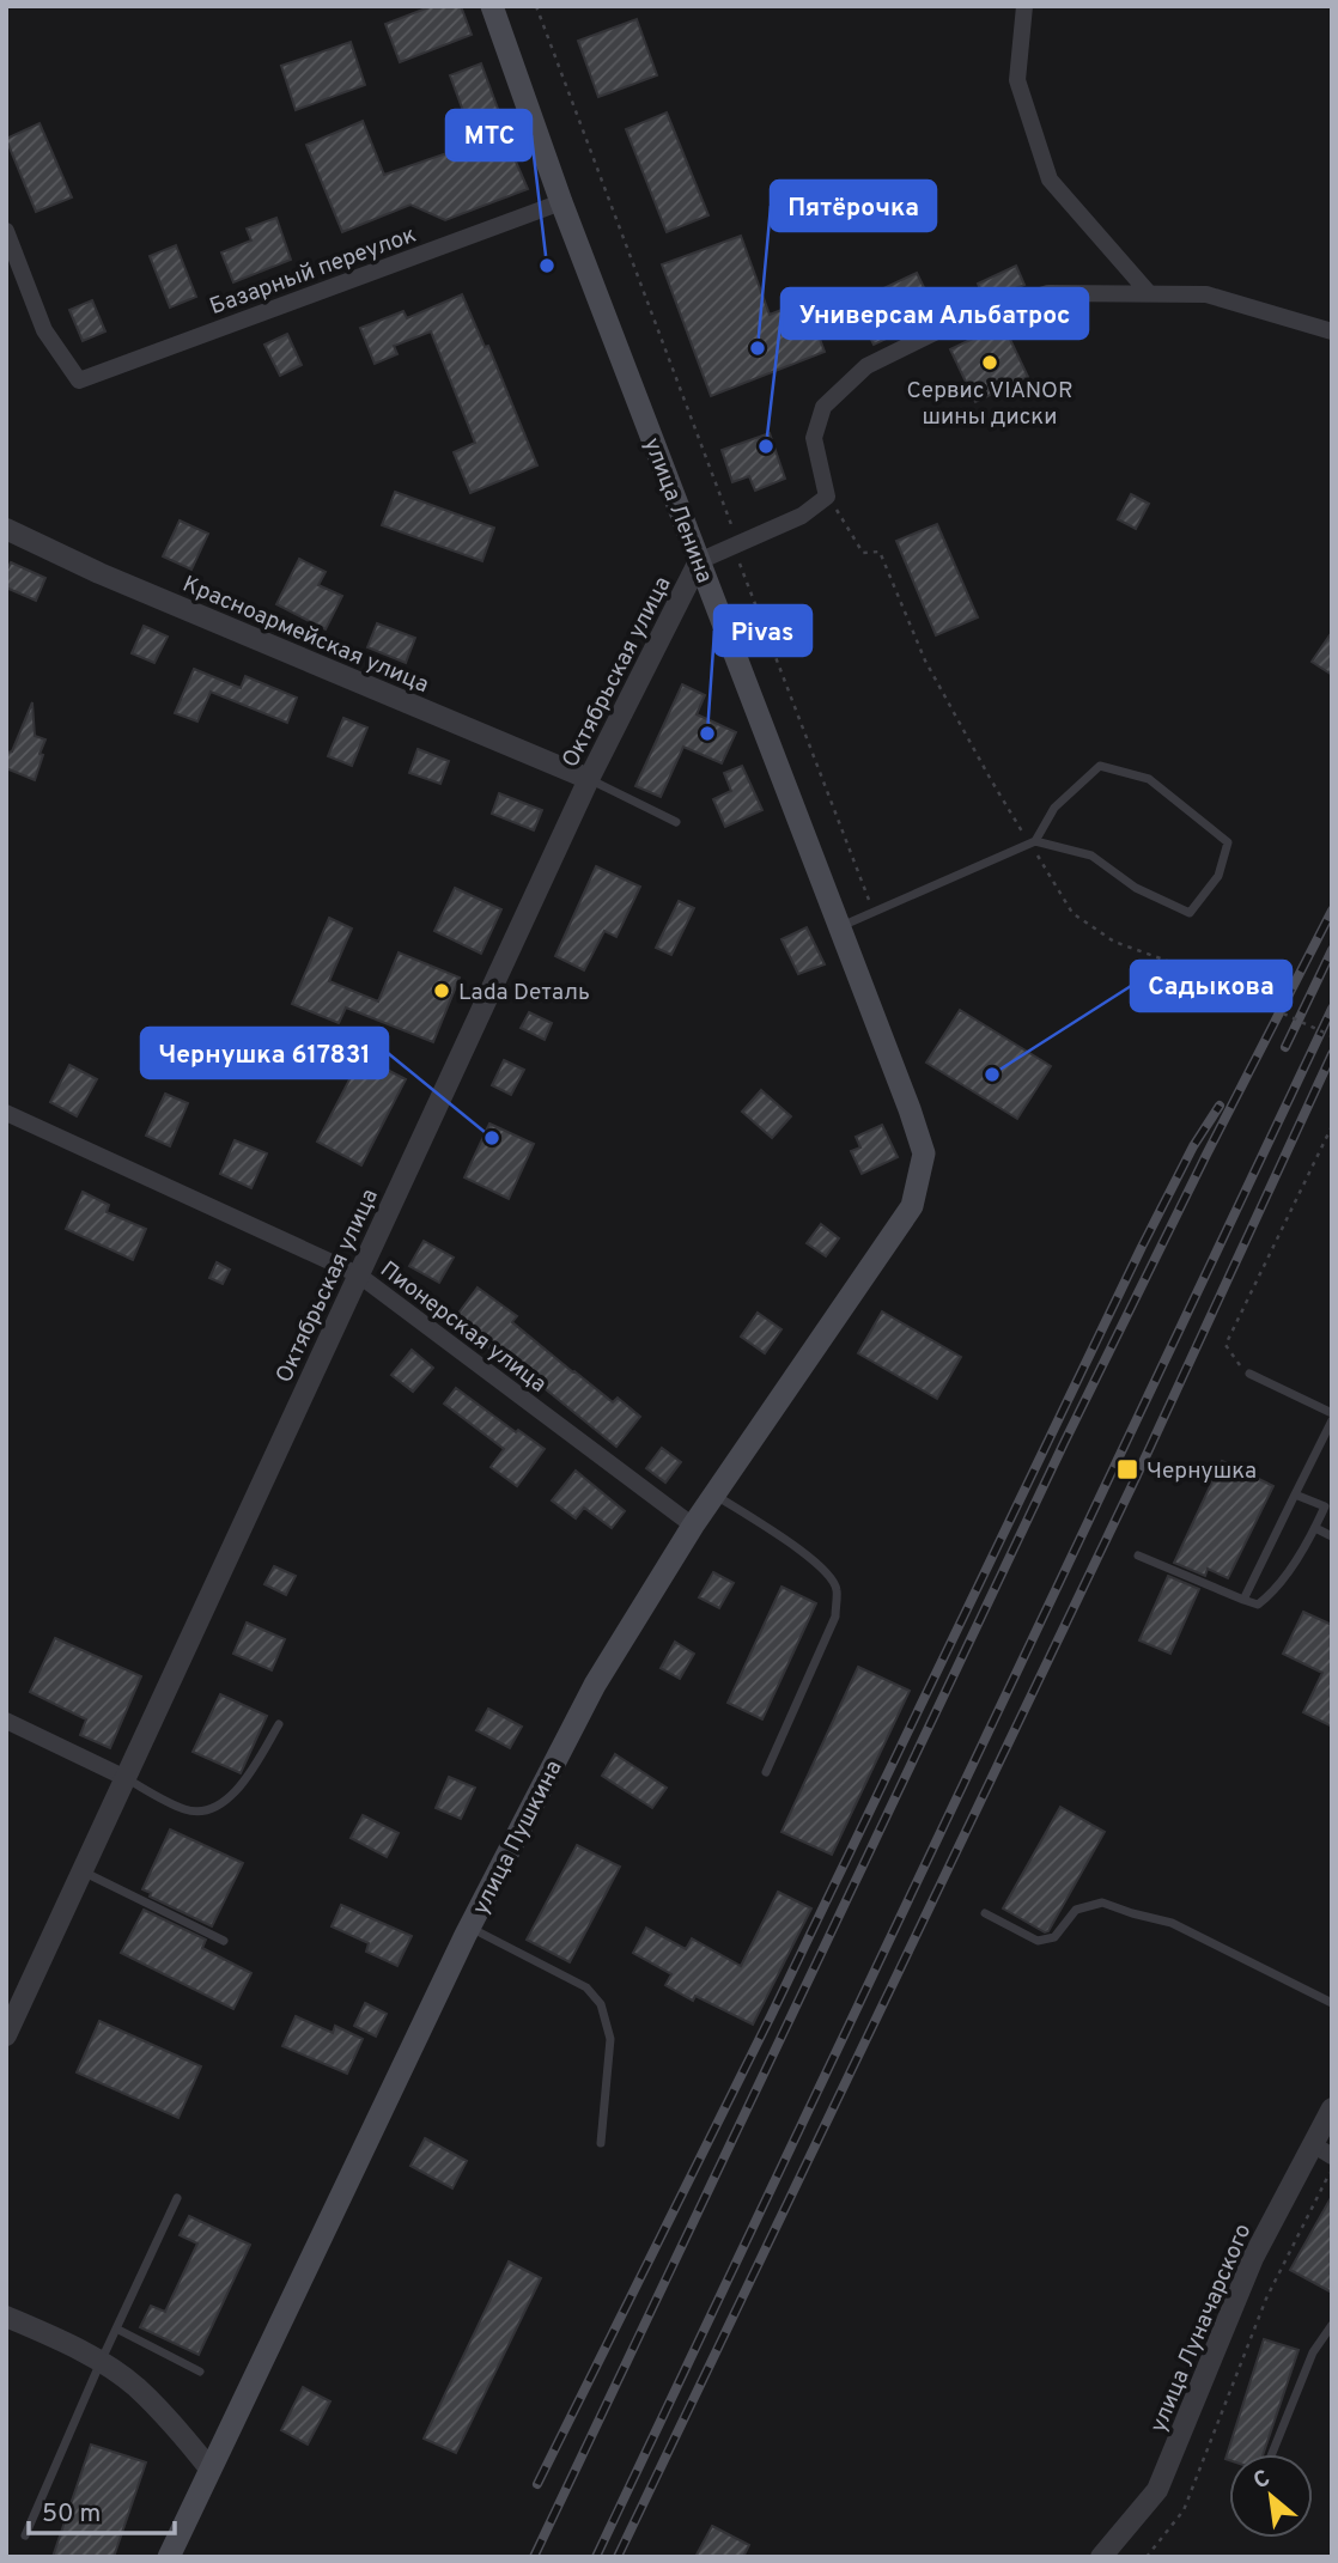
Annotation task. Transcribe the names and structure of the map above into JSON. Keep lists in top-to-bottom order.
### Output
{
  "streets": {
    "main road": ["улица Ленина", "улица Пушкина"],
    "street": [
      "Базарный переулок",
      "Красноармейская улица",
      "Октябрьская улица",
      "Пионерская улица",
      "улица Луначарского"
    ]
  },
  "crossings": [
    ["Базарный переулок", "улица Ленина"],
    ["улица Ленина", "Октябрьская улица"],
    ["улица Ленина", "улица Пушкина"],
    ["Красноармейская улица", "Октябрьская улица"],
    ["Октябрьская улица", "Пионерская улица"],
    ["Пионерская улица", "улица Пушкина"]
  ],
  "places": {
    "other": [
      "МТС",
      "Пятёрочка",
      "Сервис VIANOR шины диски",
      "Универсам Альбатрос",
      "Pivas",
      "Lada Dеталь",
      "Садыкова",
      "Чернушка 617831"
    ],
    "transit": ["Чернушка"]
  },
  "scale_bar": "50 m",
  "north": "top left"
}
